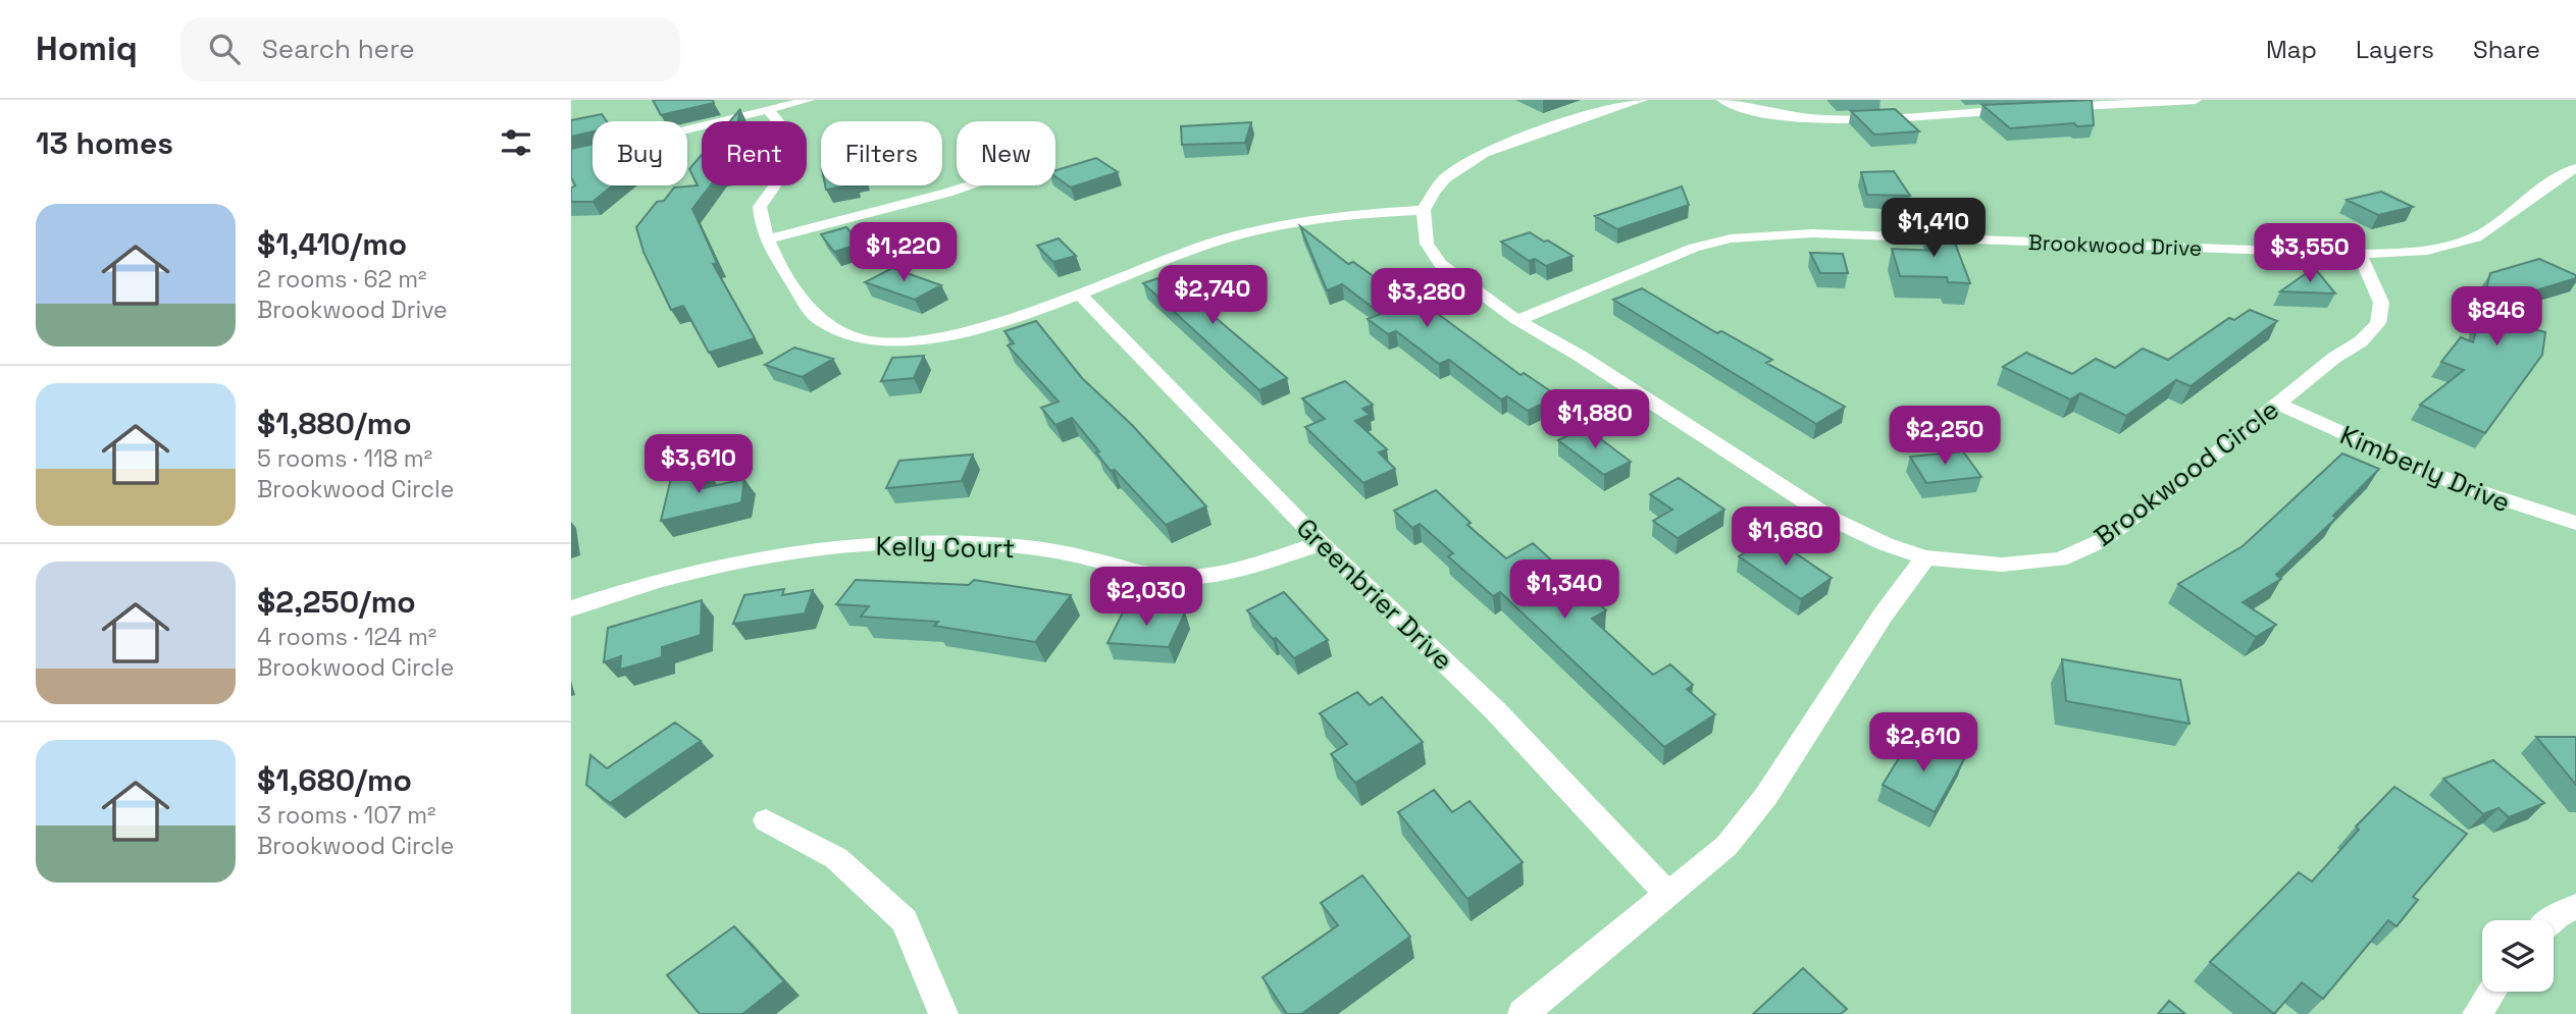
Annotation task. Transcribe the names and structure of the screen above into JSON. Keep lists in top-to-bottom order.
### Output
{
  "streets": {
    "street": [
      "Brookwood Drive",
      "Kimberly Drive",
      "Brookwood Circle",
      "Kelly Court",
      "Greenbrier Drive"
    ]
  },
  "crossings": [
    ["Brookwood Drive", "Brookwood Circle"],
    ["Kimberly Drive", "Brookwood Circle"],
    ["Kelly Court", "Greenbrier Drive"]
  ],
  "page": {
    "header": "Homiq",
    "search": "Search here",
    "nav": ["Map", "Layers", "Share"],
    "heading": "13 homes",
    "chip": [
      "Buy",
      "Rent",
      "Filters",
      "New"
    ],
    "list": [
      {
        "name": "$1,410/mo",
        "note": "2 rooms · 62 m² · Brookwood Drive"
      },
      {
        "name": "$1,880/mo",
        "note": "5 rooms · 118 m² · Brookwood Circle"
      },
      {
        "name": "$2,250/mo",
        "note": "4 rooms · 124 m² · Brookwood Circle"
      },
      {
        "name": "$1,680/mo",
        "note": "3 rooms · 107 m² · Brookwood Circle"
      }
    ],
    "price": [
      "$1,410",
      "$1,220",
      "$3,550",
      "$2,740",
      "$3,280",
      "$846",
      "$1,880",
      "$2,250",
      "$3,610",
      "$1,680",
      "$1,340",
      "$2,030",
      "$2,610"
    ]
  }
}
